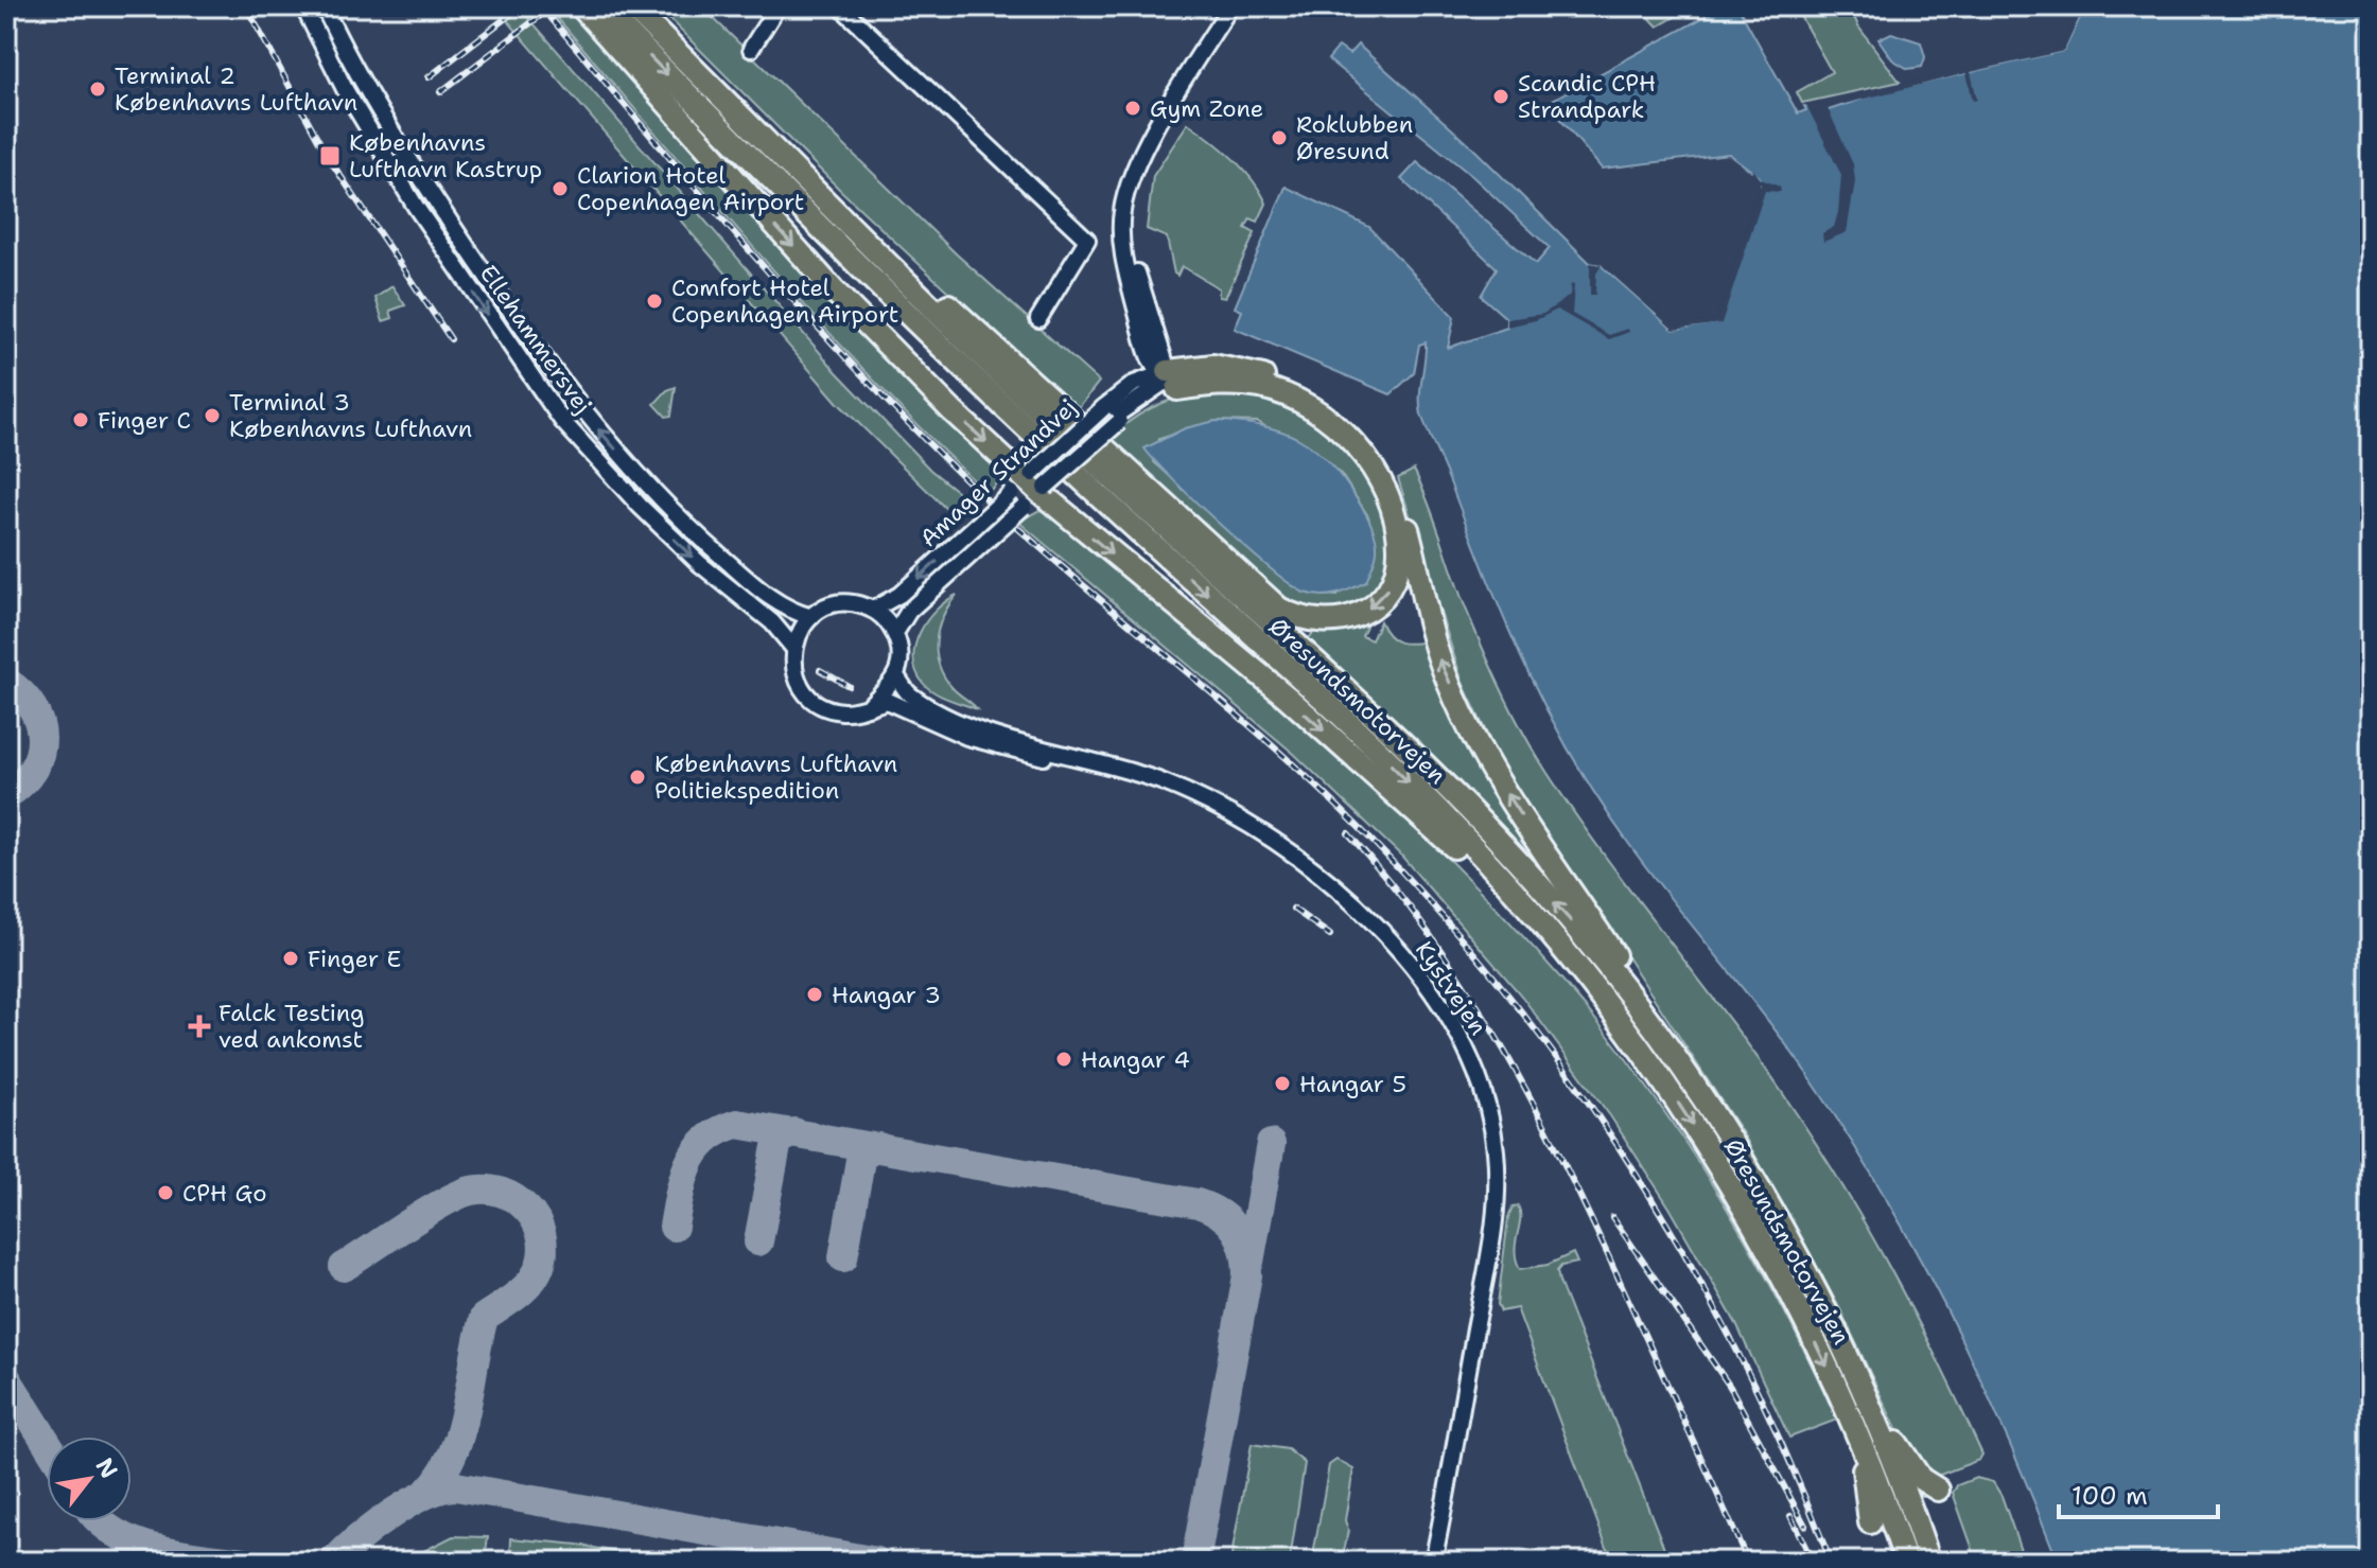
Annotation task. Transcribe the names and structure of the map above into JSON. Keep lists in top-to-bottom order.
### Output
{
  "streets": {
    "highway": ["Øresundsmotorvejen"],
    "street": ["Ellehammersvej", "Amager Strandvej", "Kystvejen"]
  },
  "crossings": [
    ["Ellehammersvej", "Amager Strandvej"],
    ["Ellehammersvej", "Kystvejen"],
    ["Amager Strandvej", "Kystvejen"]
  ],
  "places": {
    "other": [
      "Terminal 2 Københavns Lufthavn",
      "Scandic CPH Strandpark",
      "Gym Zone",
      "Roklubben Øresund",
      "Clarion Hotel Copenhagen Airport",
      "Comfort Hotel Copenhagen Airport",
      "Terminal 3 Københavns Lufthavn",
      "Finger C",
      "Københavns Lufthavn Politiekspedition",
      "Finger E",
      "Hangar 3",
      "Hangar 4",
      "Hangar 5",
      "CPH Go"
    ],
    "transit": ["Københavns Lufthavn Kastrup"],
    "health": ["Falck Testing ved ankomst"]
  },
  "scale_bar": "100 m",
  "north": "top right"
}
